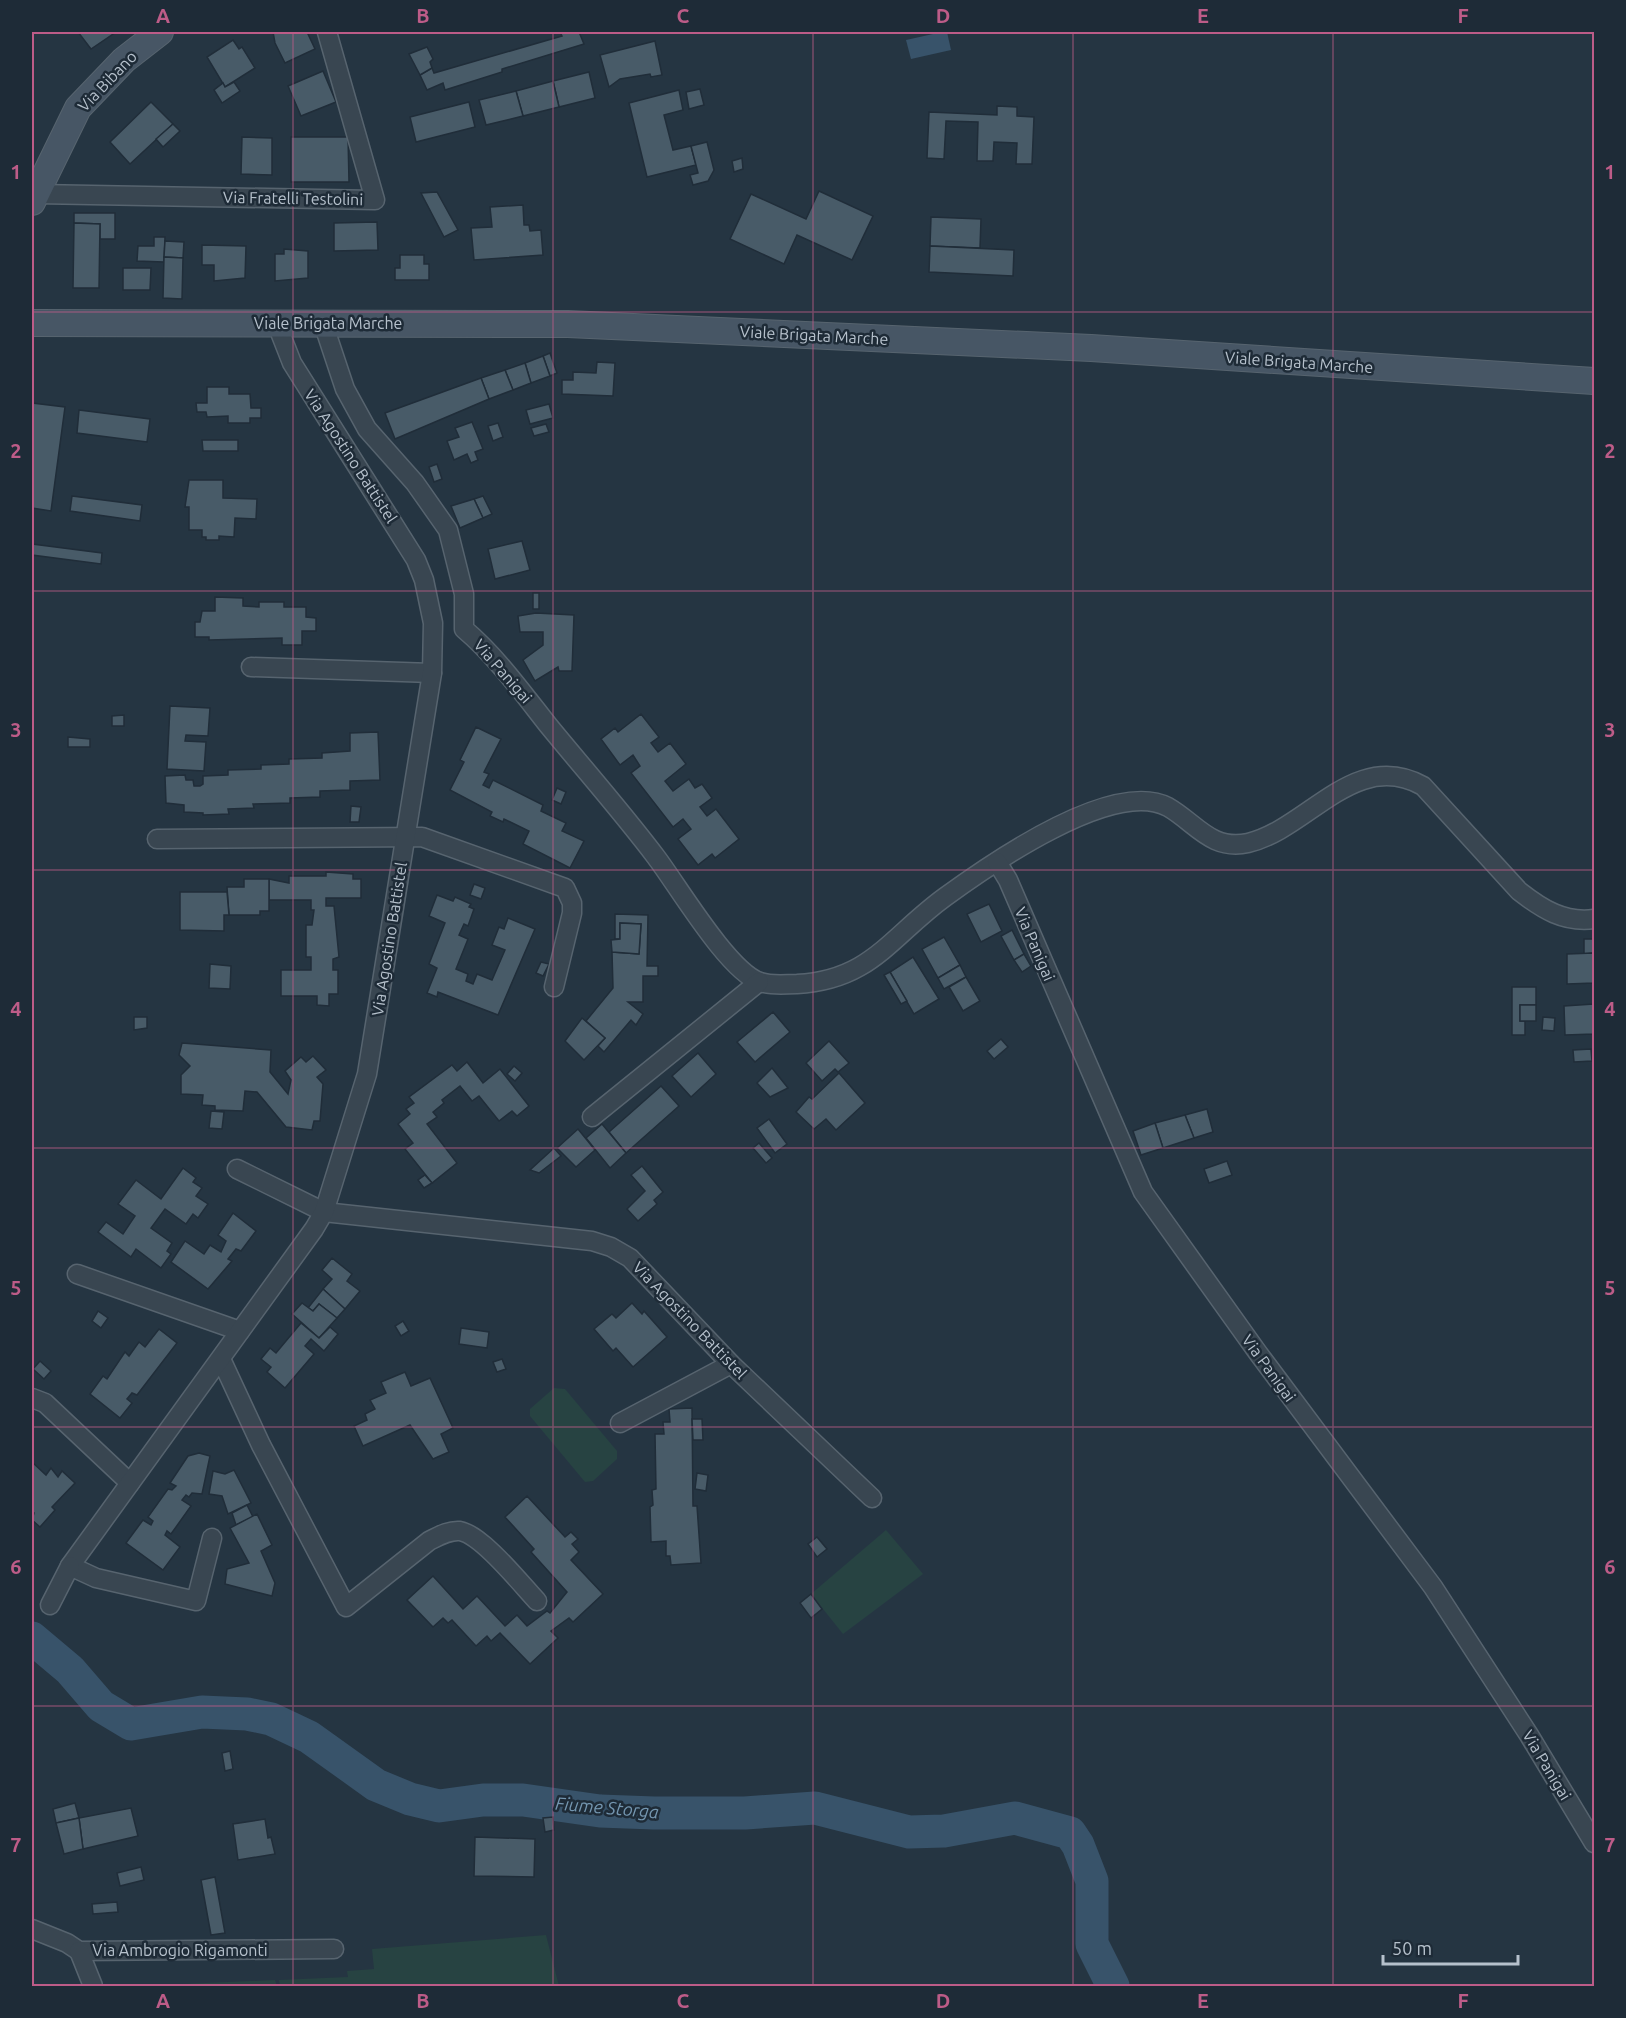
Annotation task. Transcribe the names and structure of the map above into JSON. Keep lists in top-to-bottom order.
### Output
{
  "streets": {
    "street": [
      "Via Bibano",
      "Via Fratelli Testolini",
      "Viale Brigata Marche",
      "Via Agostino Battistel",
      "Via Panigai",
      "Via Ambrogio Rigamonti"
    ]
  },
  "crossings": [
    ["Via Bibano", "Via Fratelli Testolini"],
    ["Viale Brigata Marche", "Via Agostino Battistel"],
    ["Viale Brigata Marche", "Via Panigai"]
  ],
  "water": ["Fiume Storga"],
  "scale_bar": "50 m",
  "grid": {
    "columns": [
      "A",
      "B",
      "C",
      "D",
      "E",
      "F"
    ],
    "rows": [
      "1",
      "2",
      "3",
      "4",
      "5",
      "6",
      "7"
    ]
  }
}
